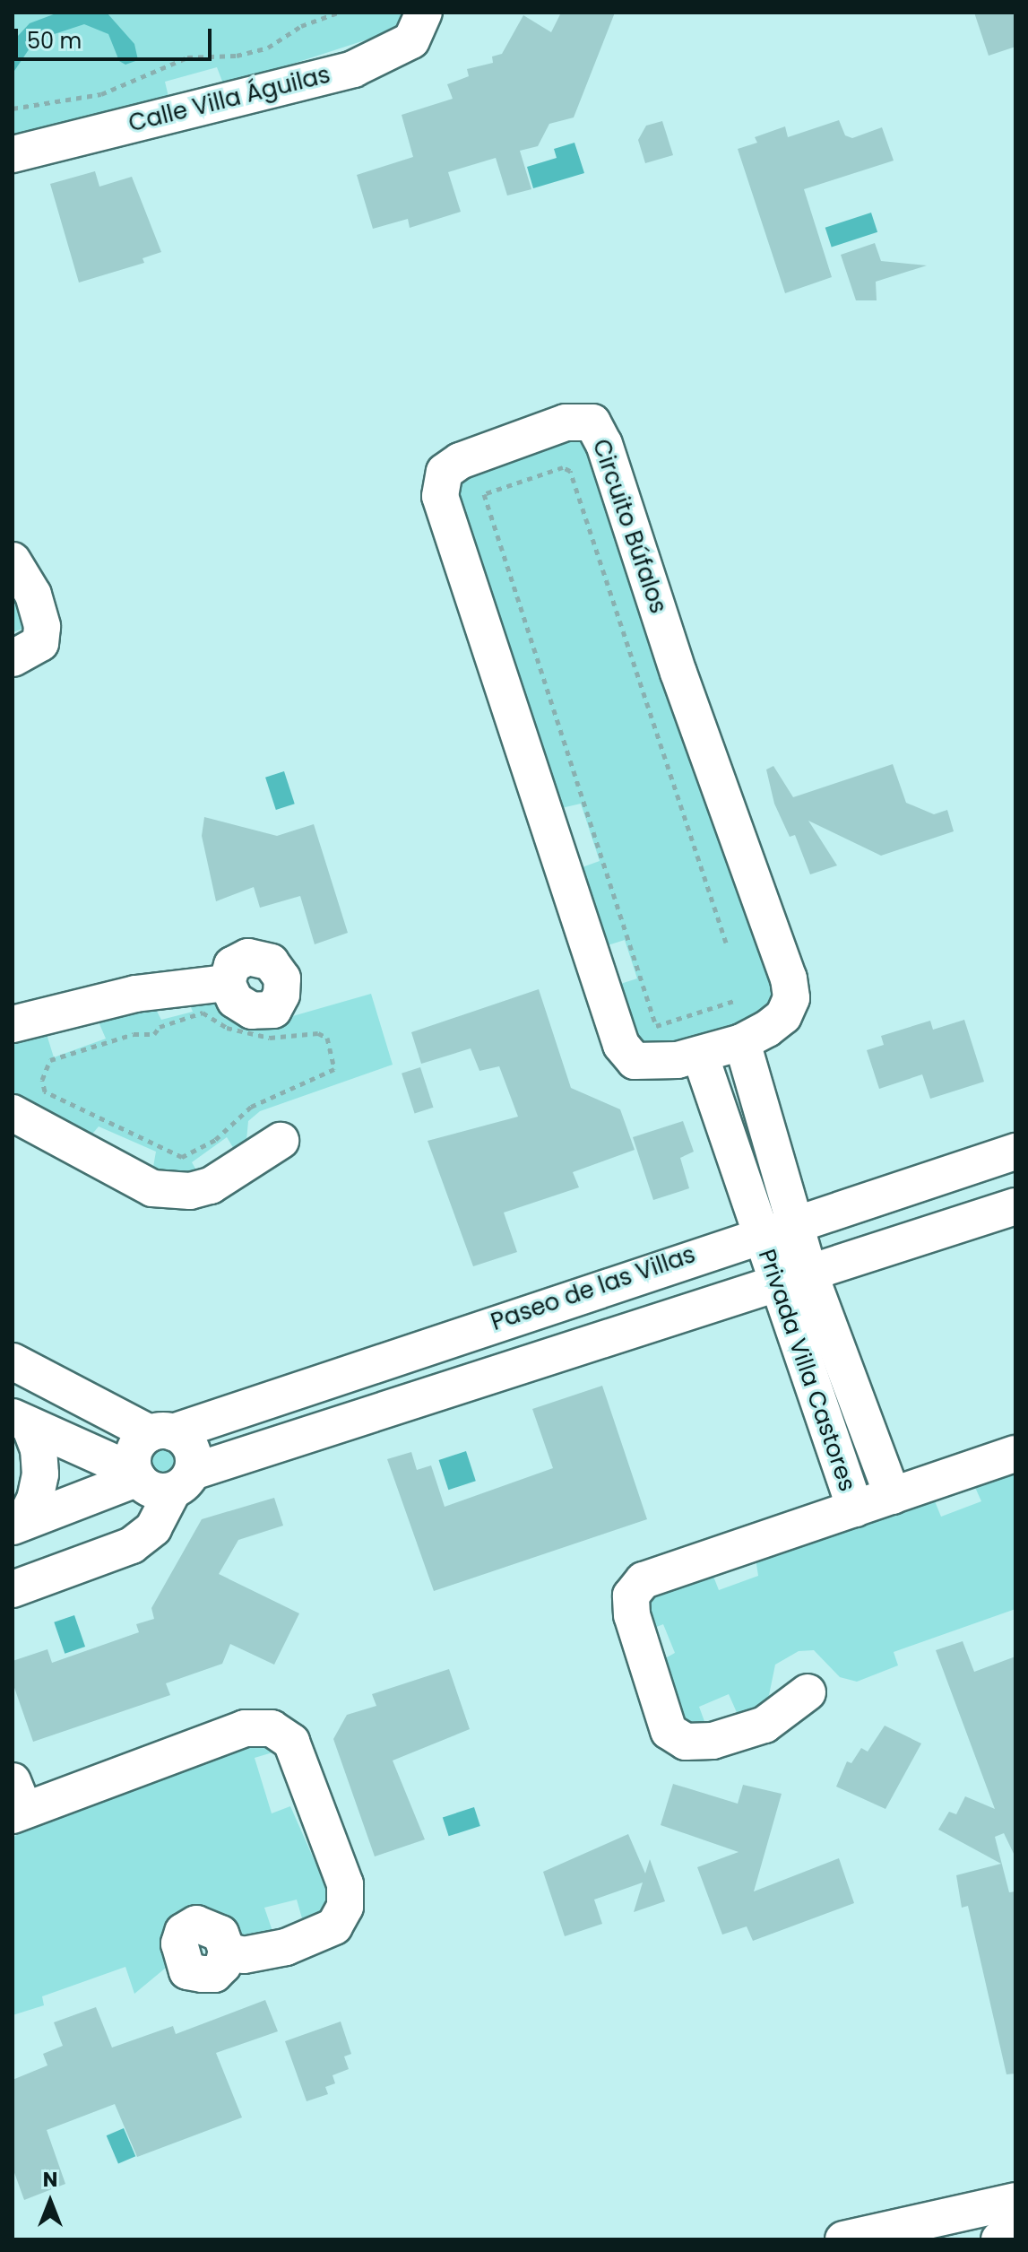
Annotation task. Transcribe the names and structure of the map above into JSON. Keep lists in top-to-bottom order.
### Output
{
  "streets": {
    "street": [
      "Calle Villa Águilas",
      "Circuito Búfalos",
      "Paseo de las Villas",
      "Privada Villa Castores"
    ]
  },
  "crossings": [
    ["Circuito Búfalos", "Privada Villa Castores"],
    ["Paseo de las Villas", "Privada Villa Castores"]
  ],
  "scale_bar": "50 m",
  "north": "top"
}
